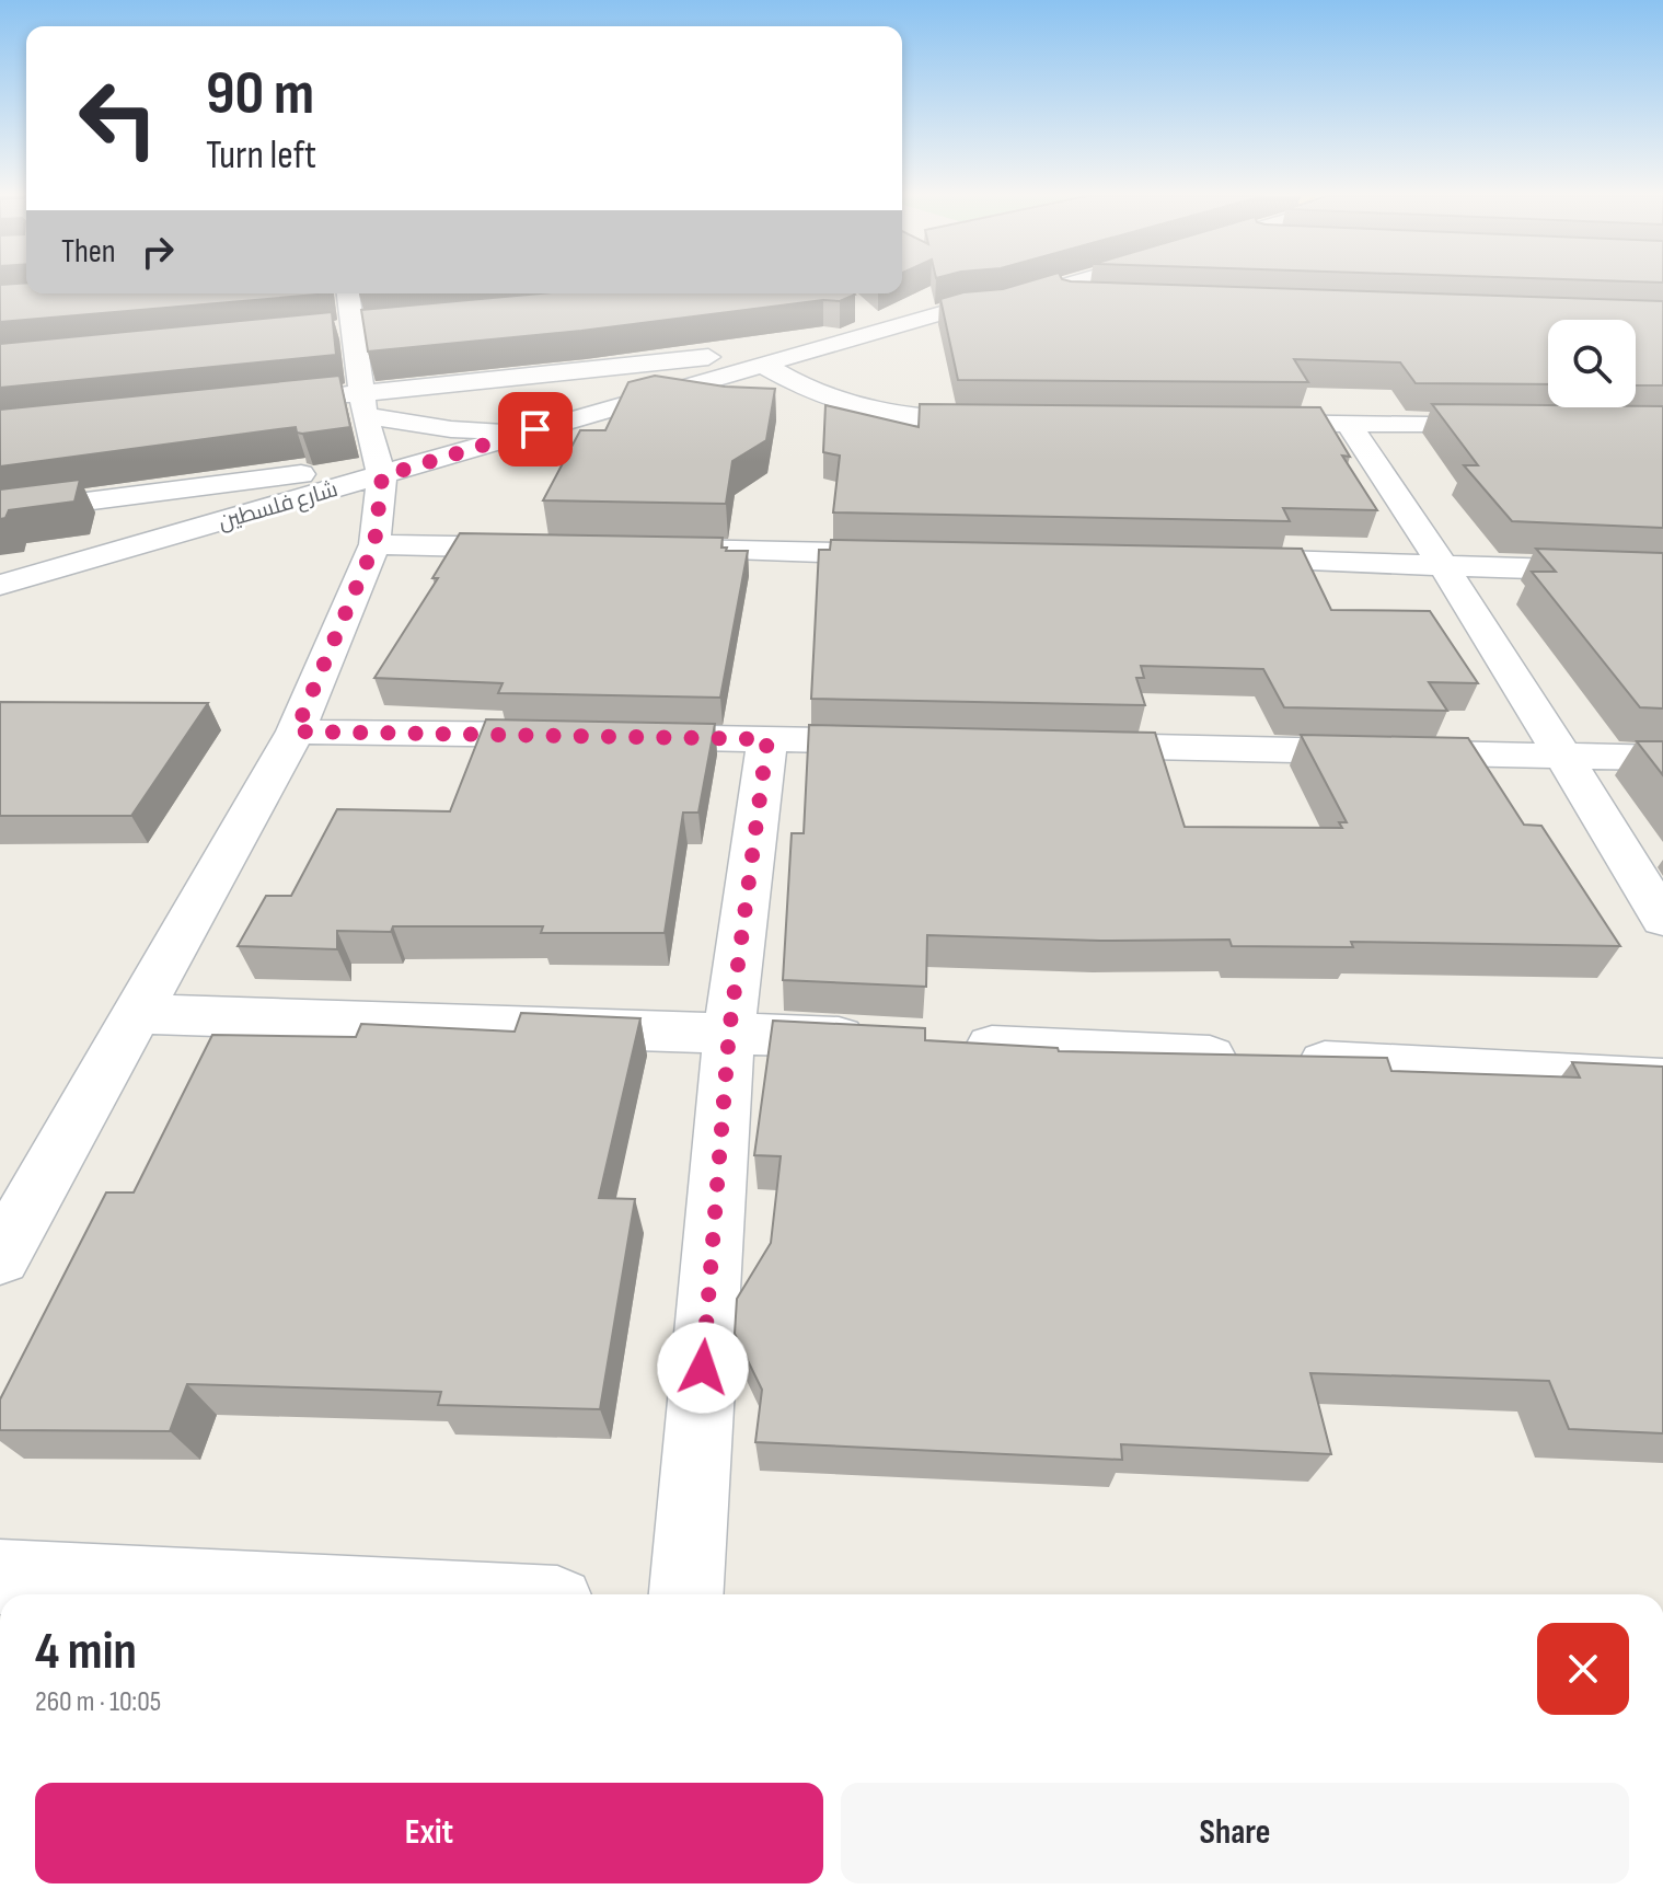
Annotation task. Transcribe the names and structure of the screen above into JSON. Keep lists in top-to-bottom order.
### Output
{
  "streets": {
    "street": ["شارع فلسطين"]
  },
  "page": {
    "turn": ["90 m", "Turn left"],
    "then": "Then",
    "heading": ["4 min", "260 m · 10:05"],
    "buttons": ["Exit", "Share"]
  }
}
